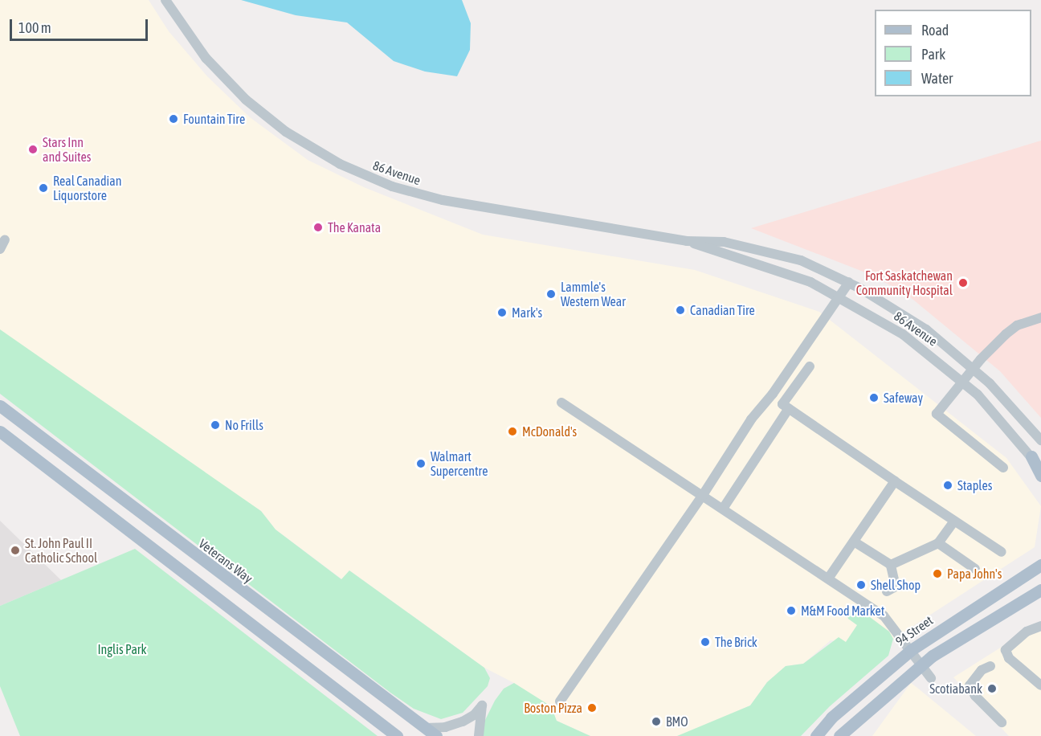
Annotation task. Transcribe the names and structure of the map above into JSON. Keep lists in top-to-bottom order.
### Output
{
  "streets": {
    "main road": ["Veterans Way", "94 Street"],
    "street": ["86 Avenue"]
  },
  "parks": ["Inglis Park"],
  "places": [
    "Fountain Tire",
    "Stars Inn and Suites",
    "Real Canadian Liquorstore",
    "The Kanata",
    "Fort Saskatchewan Community Hospital",
    "Lammle's Western Wear",
    "Canadian Tire",
    "Mark's",
    "Safeway",
    "No Frills",
    "McDonald's",
    "Walmart Supercentre",
    "Staples",
    "St. John Paul II Catholic School",
    "Papa John's",
    "Shell Shop",
    "M&M Food Market",
    "The Brick",
    "Scotiabank",
    "Boston Pizza",
    "BMO"
  ],
  "legend": ["Road", "Park", "Water"],
  "scale_bar": "100 m"
}
